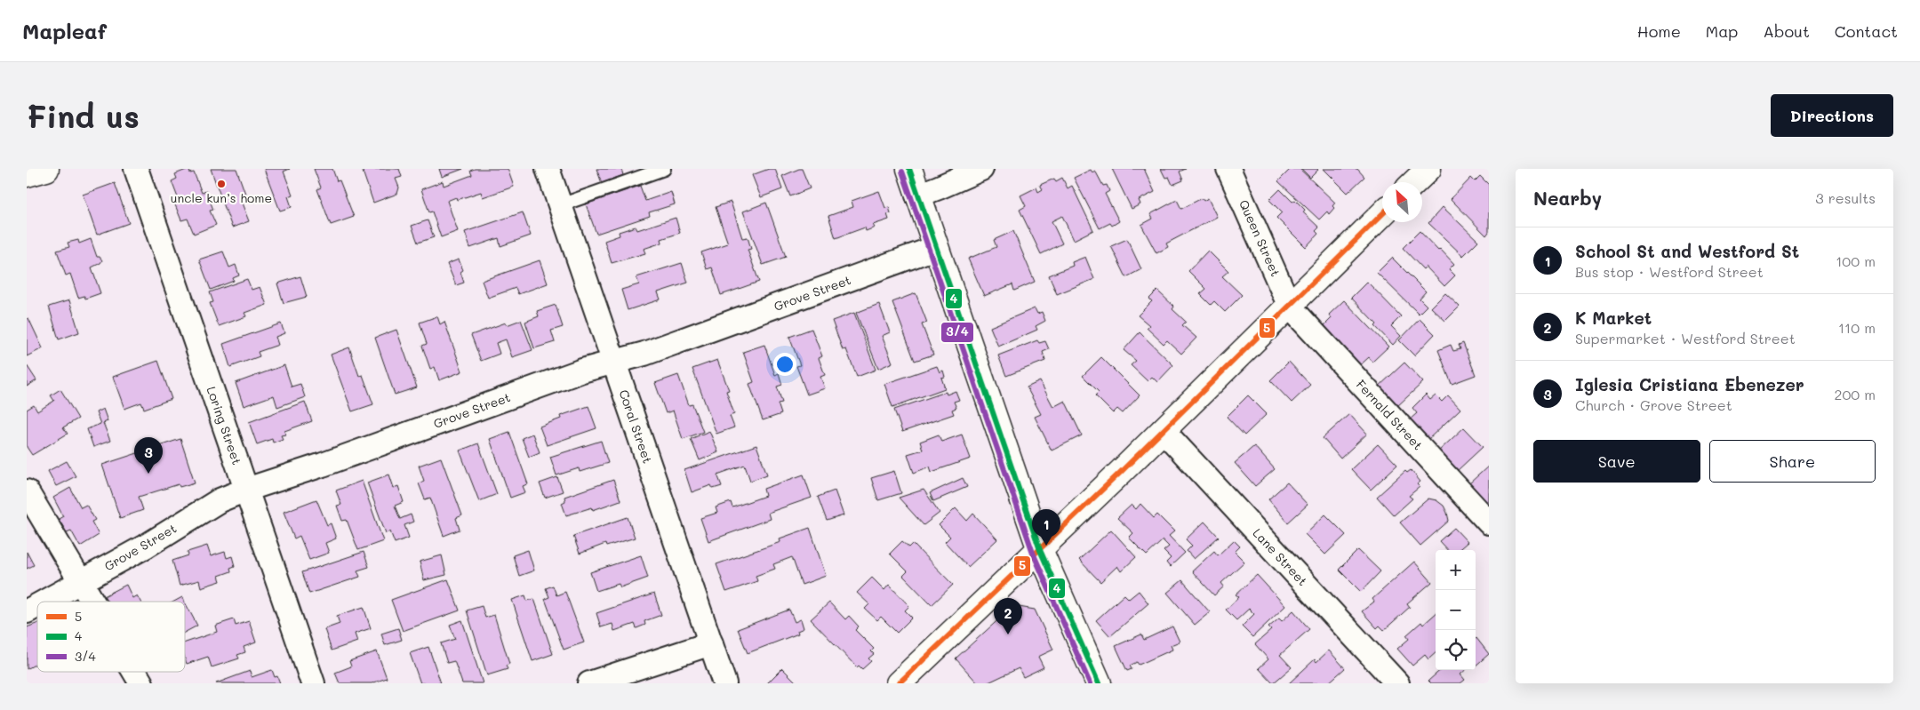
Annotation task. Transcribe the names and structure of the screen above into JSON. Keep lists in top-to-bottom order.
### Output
{
  "streets": {
    "street": [
      "Queen Street",
      "Grove Street",
      "Fernald Street",
      "Loring Street",
      "Coral Street",
      "Lane Street"
    ]
  },
  "crossings": [
    ["Queen Street", "Fernald Street"],
    ["Grove Street", "Loring Street"],
    ["Grove Street", "Coral Street"]
  ],
  "places": ["uncle kun’s home"],
  "lines": ["transit line 4", "transit line 3/4", "transit line 5"],
  "legend": ["5", "4", "3/4"],
  "north": "top left",
  "page": {
    "header": "Mapleaf",
    "nav": [
      "Home",
      "Map",
      "About",
      "Contact"
    ],
    "buttons": [
      "Directions",
      ["Save", "Share"]
    ],
    "title": "Find us",
    "heading": ["Nearby", "3 results"],
    "list": [
      {
        "mark": "1",
        "name": "School St and Westford St",
        "note": "Bus stop · Westford Street",
        "value": "100 m"
      },
      {
        "mark": "2",
        "name": "K Market",
        "note": "Supermarket · Westford Street",
        "value": "110 m"
      },
      {
        "mark": "3",
        "name": "Iglesia Cristiana Ebenezer",
        "note": "Church · Grove Street",
        "value": "200 m"
      }
    ],
    "pins": ["3", "1", "2"],
    "map_buttons": ["+", "−"]
  }
}
